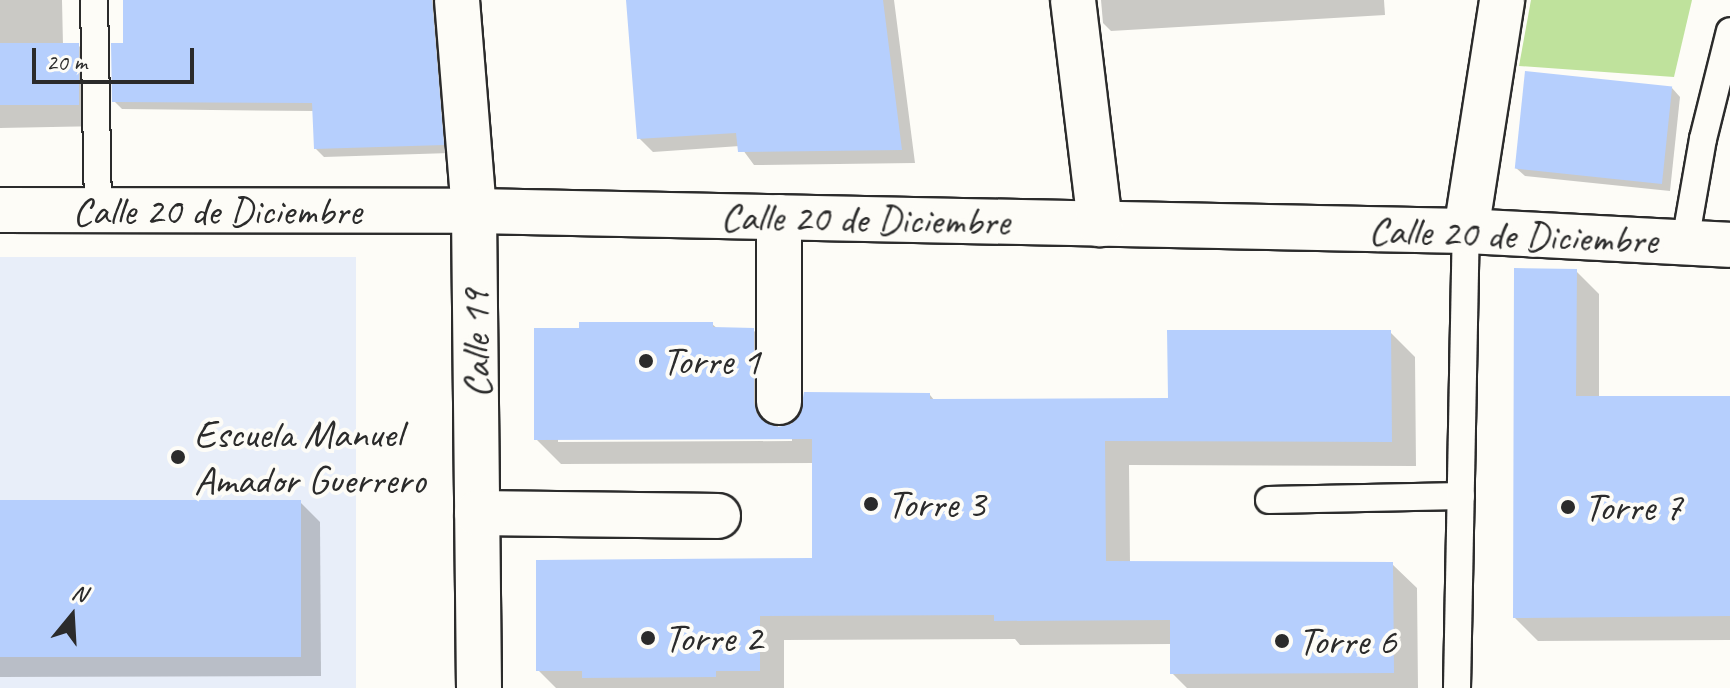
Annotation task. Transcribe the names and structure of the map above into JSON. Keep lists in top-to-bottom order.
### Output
{
  "streets": {
    "street": ["Calle 20 de Diciembre", "Calle 19"]
  },
  "crossings": [
    ["Calle 20 de Diciembre", "Calle 19"]
  ],
  "places": [
    "Torre 1",
    "Escuela Manuel Amador Guerrero",
    "Torre 3",
    "Torre 7",
    "Torre 2",
    "Torre 6"
  ],
  "scale_bar": "20 m",
  "north": "top"
}
